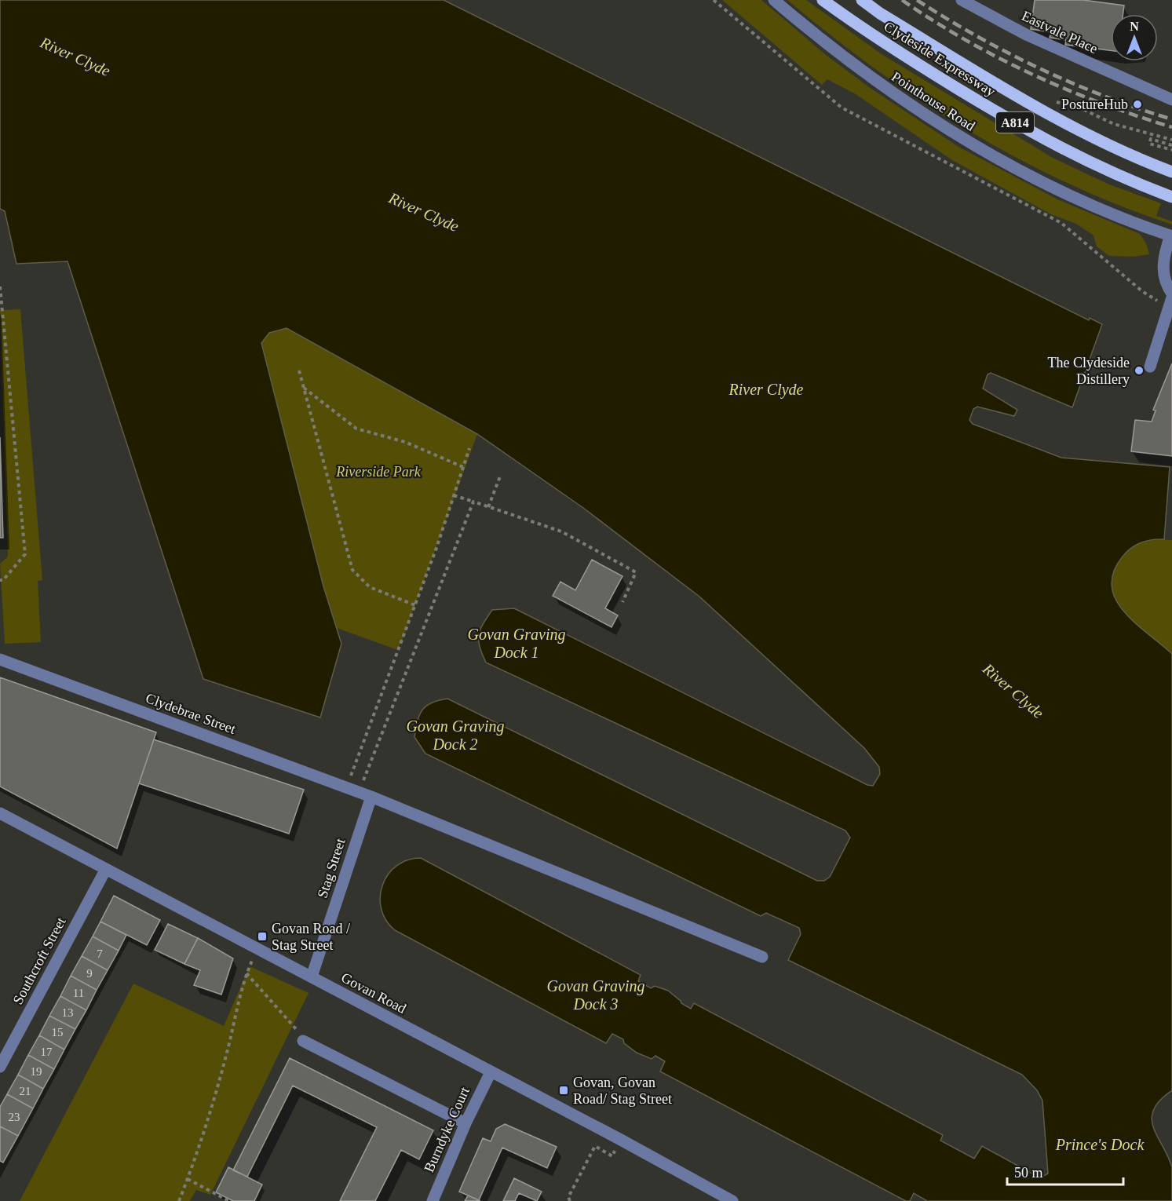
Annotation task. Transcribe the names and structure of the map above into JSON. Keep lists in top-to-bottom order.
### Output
{
  "streets": {
    "main road": ["Clydeside Expressway", "A814"],
    "street": [
      "Eastvale Place",
      "Pointhouse Road",
      "Clydebrae Street",
      "Stag Street",
      "Southcroft Street",
      "Govan Road",
      "Burndyke Court"
    ]
  },
  "crossings": [
    ["Clydebrae Street", "Stag Street"],
    ["Stag Street", "Govan Road"],
    ["Southcroft Street", "Govan Road"],
    ["Govan Road", "Burndyke Court"]
  ],
  "water": [
    "River Clyde",
    "Govan Graving Dock 1",
    "Govan Graving Dock 2",
    "Govan Graving Dock 3",
    "Prince's Dock"
  ],
  "parks": ["Riverside Park"],
  "places": {
    "other": ["PostureHub", "The Clydeside Distillery"],
    "transit": ["Govan Road / Stag Street", "Govan, Govan Road/ Stag Street"]
  },
  "house_numbers": [
    "7",
    "9",
    "11",
    "13",
    "15",
    "17",
    "19",
    "21",
    "23"
  ],
  "scale_bar": "50 m",
  "north": "top"
}
